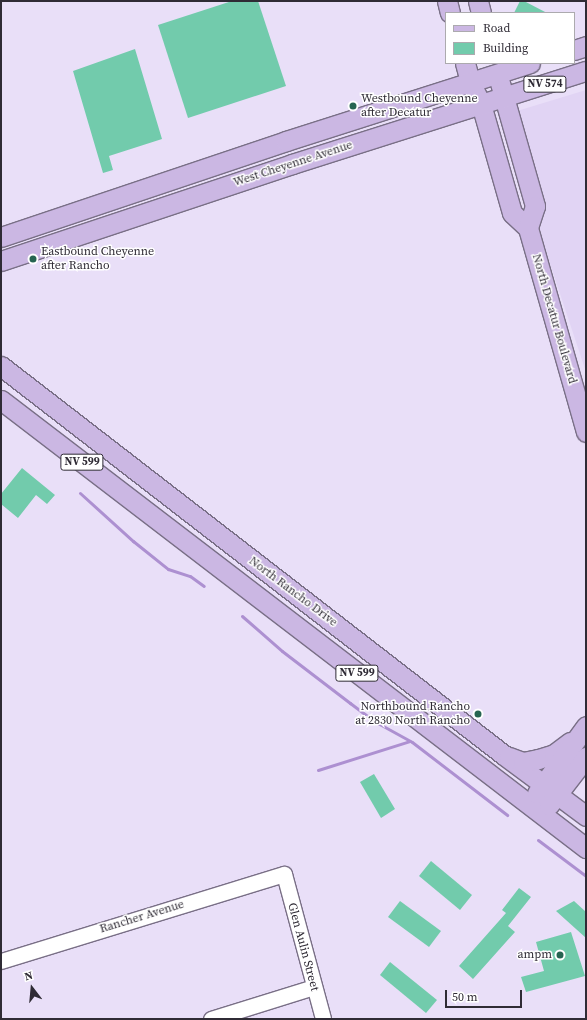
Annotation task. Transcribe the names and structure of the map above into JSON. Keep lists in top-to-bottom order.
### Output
{
  "streets": {
    "main road": [
      "NV 574",
      "West Cheyenne Avenue",
      "North Decatur Boulevard",
      "NV 599",
      "North Rancho Drive"
    ],
    "street": ["Rancher Avenue", "Glen Aulin Street"]
  },
  "crossings": [
    ["Rancher Avenue", "Glen Aulin Street"]
  ],
  "places": [
    "Westbound Cheyenne after Decatur",
    "Eastbound Cheyenne after Rancho",
    "Northbound Rancho at 2830 North Rancho",
    "ampm"
  ],
  "legend": ["Road", "Building"],
  "scale_bar": "50 m",
  "north": "top"
}
